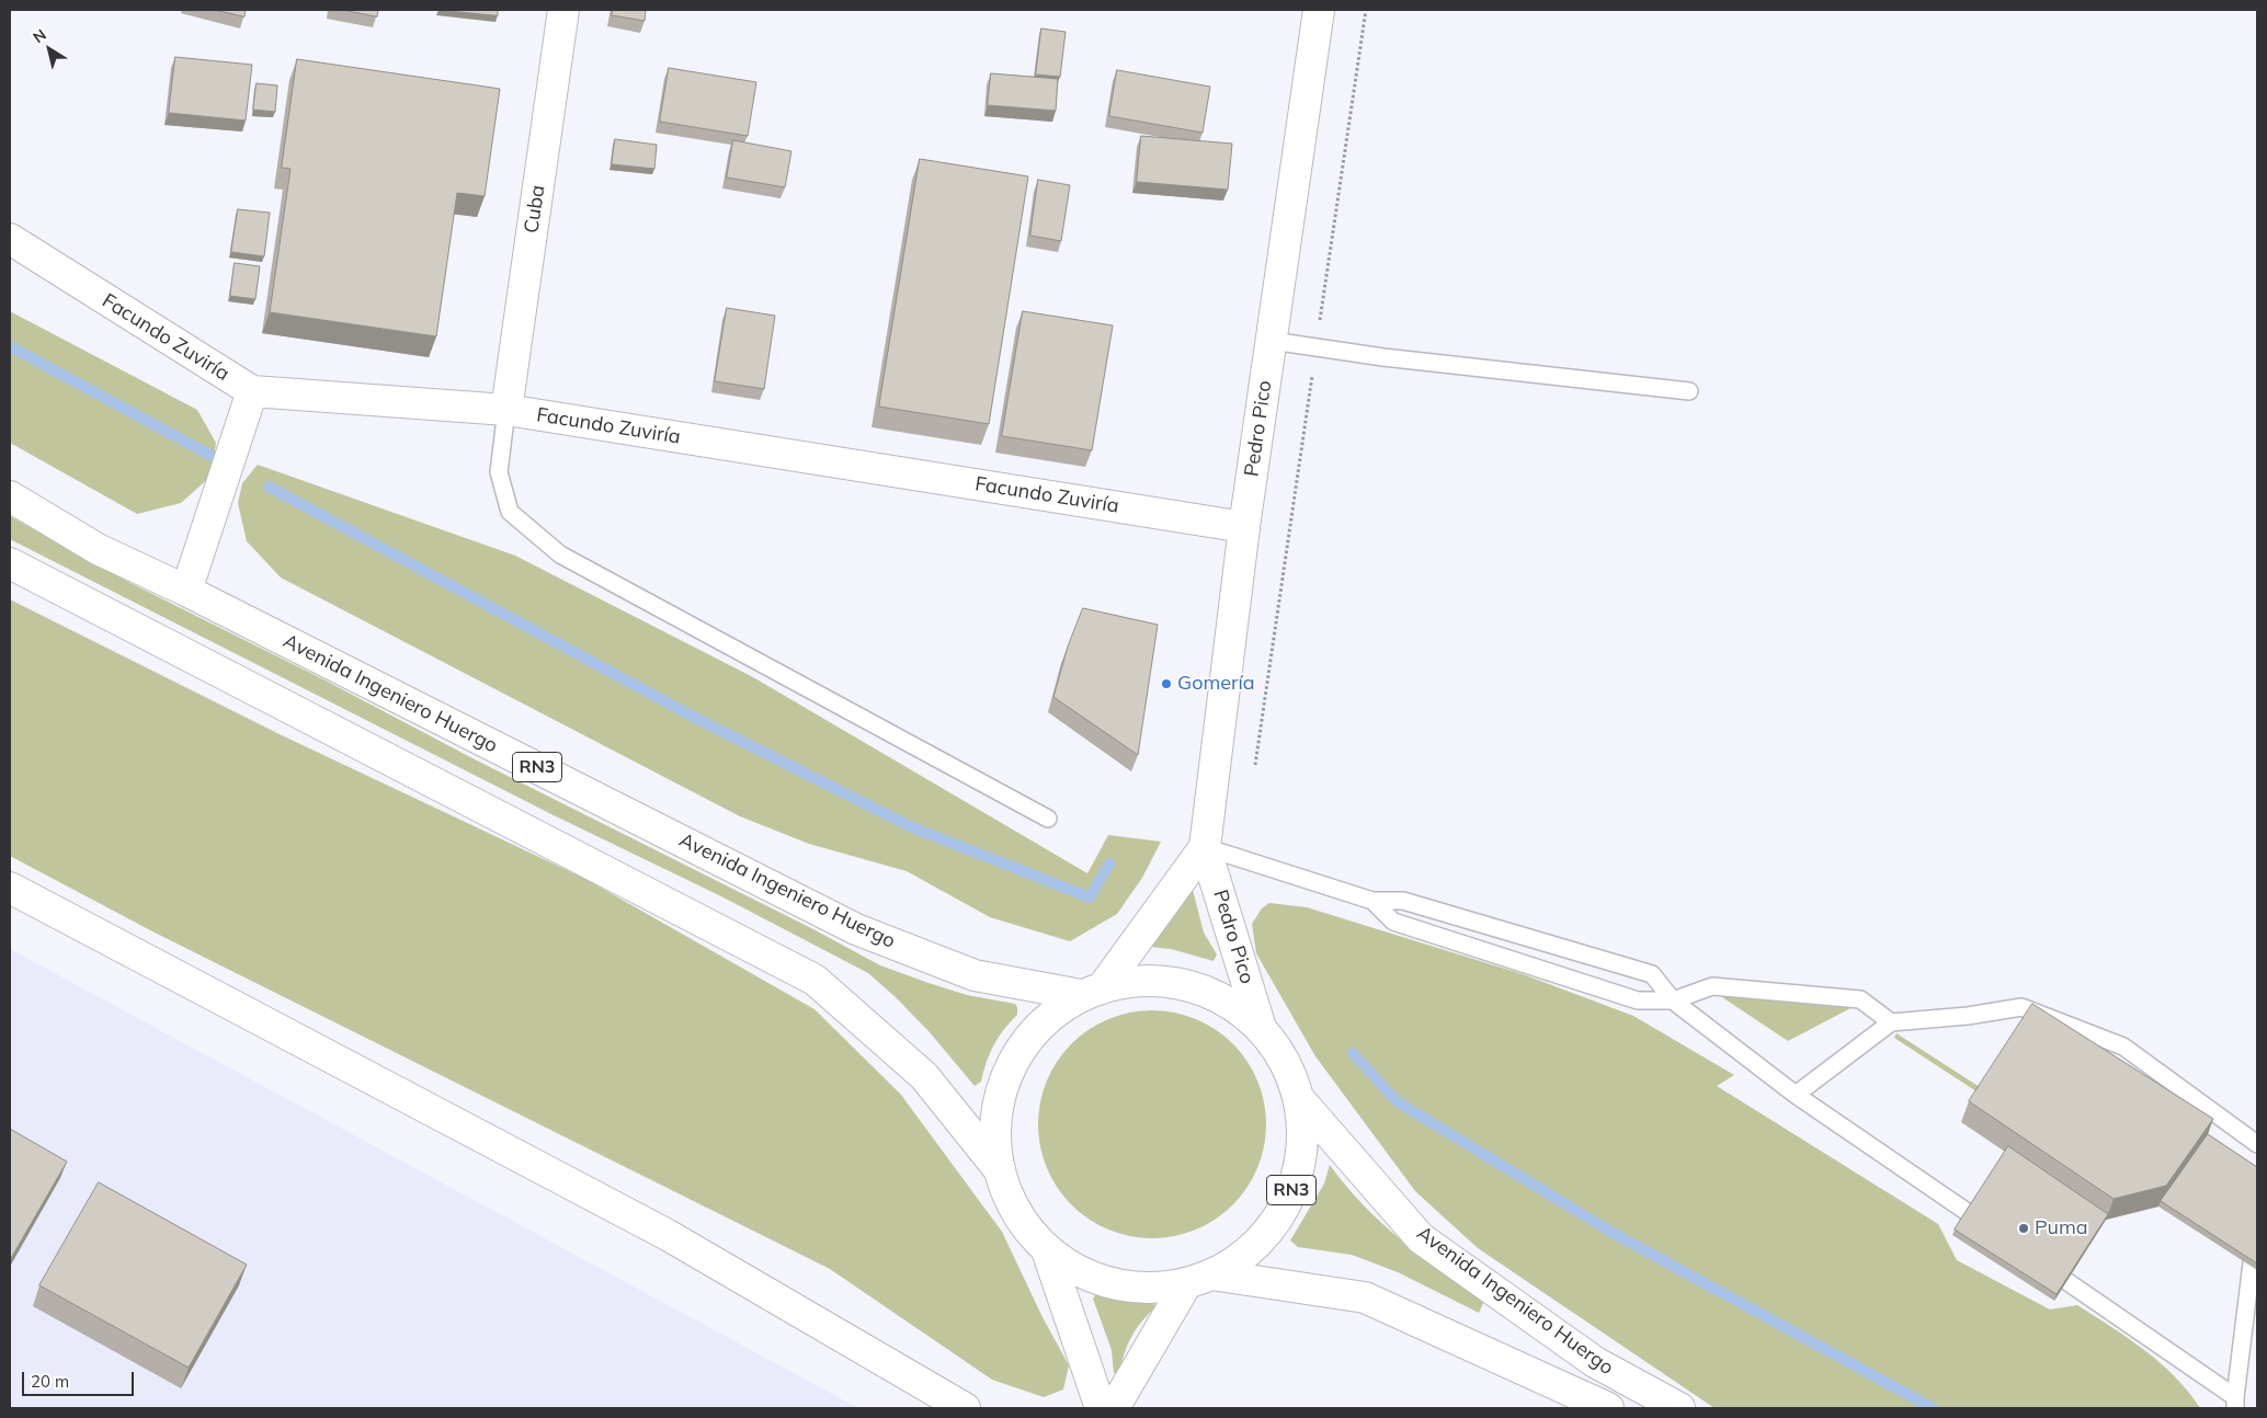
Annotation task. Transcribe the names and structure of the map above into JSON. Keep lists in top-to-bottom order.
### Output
{
  "streets": {
    "main road": [
      "Cuba",
      "Facundo Zuviría",
      "Pedro Pico",
      "Avenida Ingeniero Huergo",
      "RN3"
    ]
  },
  "crossings": [
    ["Cuba", "Facundo Zuviría"],
    ["Facundo Zuviría", "Pedro Pico"],
    ["Pedro Pico", "Avenida Ingeniero Huergo"]
  ],
  "places": ["Gomería", "Puma"],
  "scale_bar": "20 m",
  "north": "top left"
}
